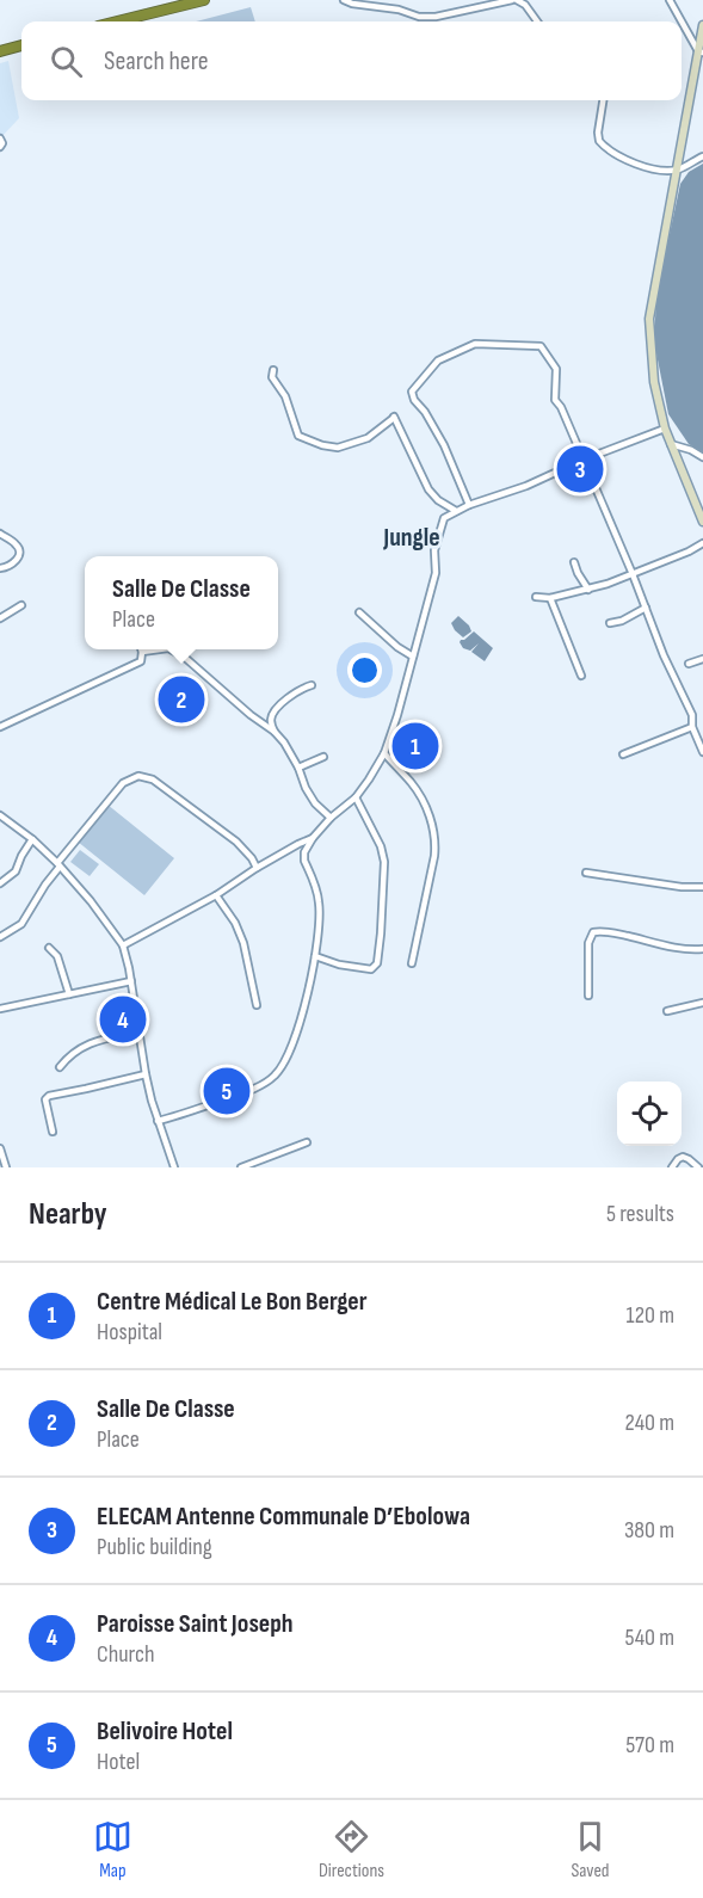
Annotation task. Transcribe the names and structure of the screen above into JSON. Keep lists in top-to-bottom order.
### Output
{
  "districts": ["Jungle"],
  "page": {
    "search": "Search here",
    "pins": [
      "3",
      "2",
      "1",
      "4",
      "5"
    ],
    "popup": ["Salle De Classe", "Place"],
    "heading": ["Nearby", "5 results"],
    "list": [
      {
        "mark": "1",
        "name": "Centre Médical Le Bon Berger",
        "note": "Hospital",
        "value": "120 m"
      },
      {
        "mark": "2",
        "name": "Salle De Classe",
        "note": "Place",
        "value": "240 m"
      },
      {
        "mark": "3",
        "name": "ELECAM Antenne Communale D’Ebolowa",
        "note": "Public building",
        "value": "380 m"
      },
      {
        "mark": "4",
        "name": "Paroisse Saint Joseph",
        "note": "Church",
        "value": "540 m"
      },
      {
        "mark": "5",
        "name": "Belivoire Hotel",
        "note": "Hotel",
        "value": "570 m"
      }
    ],
    "nav": ["Map", "Directions", "Saved"]
  }
}
